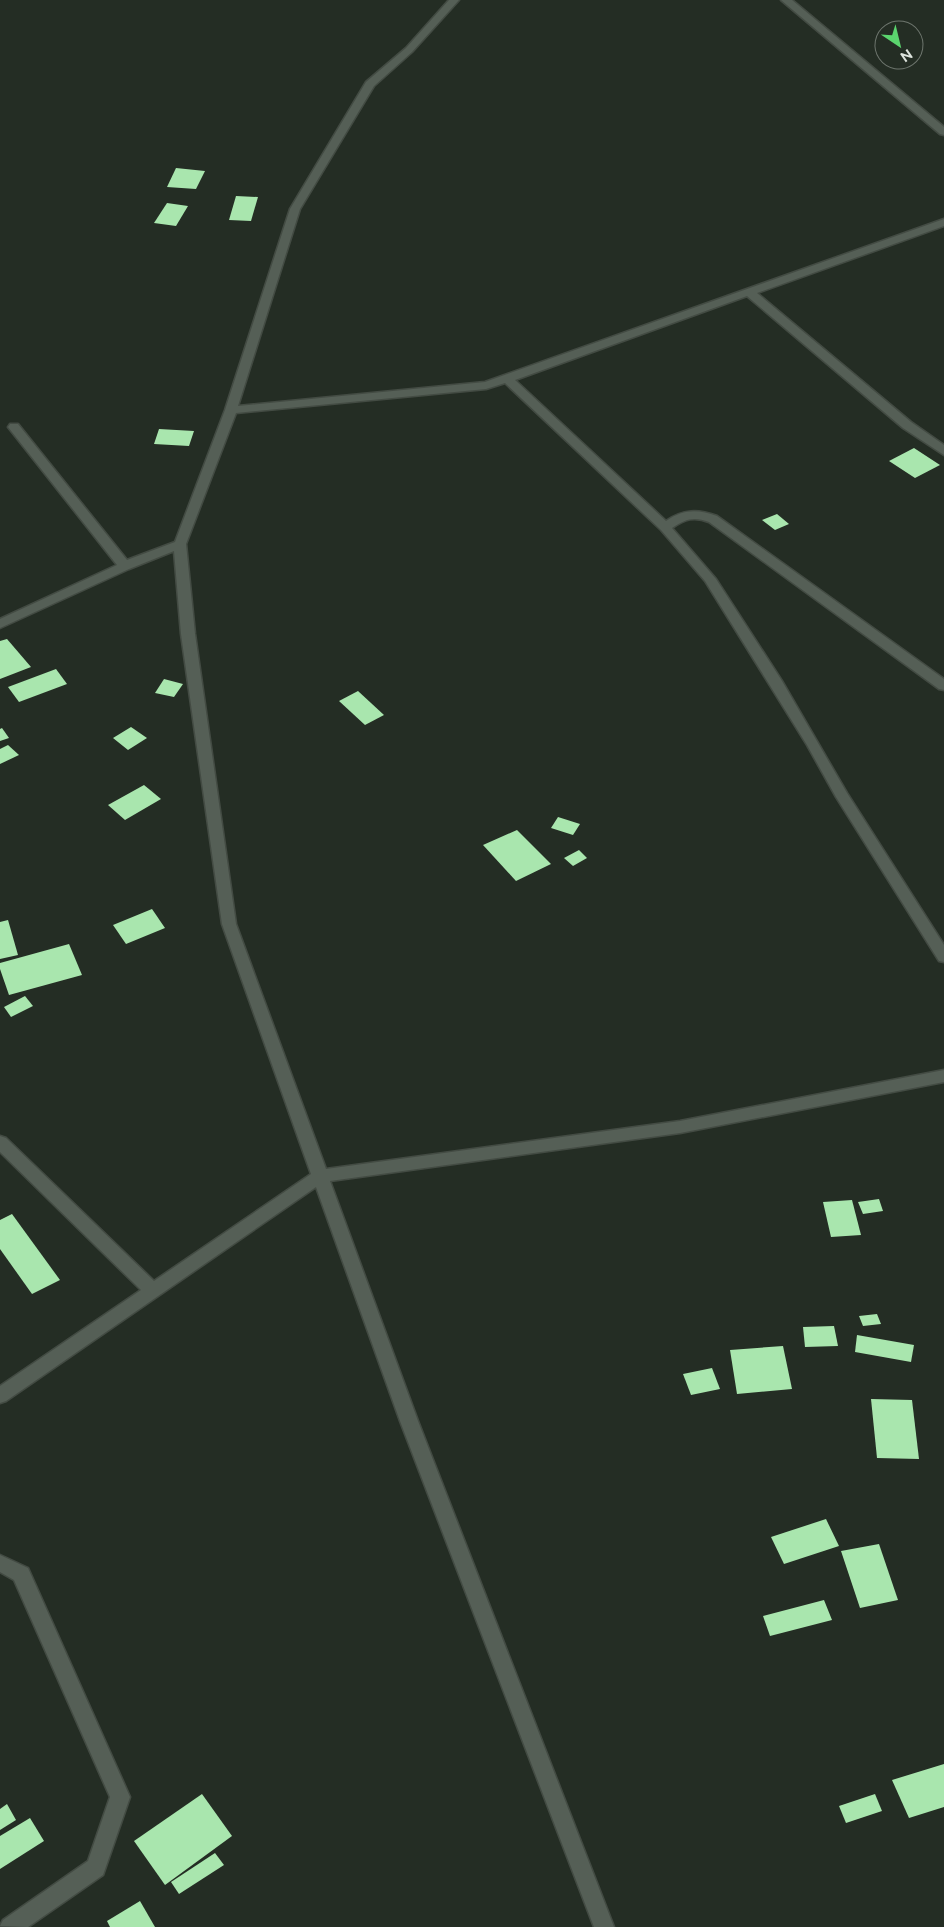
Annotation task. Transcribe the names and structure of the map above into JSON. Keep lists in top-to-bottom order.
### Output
{
  "north": "bottom right"
}
